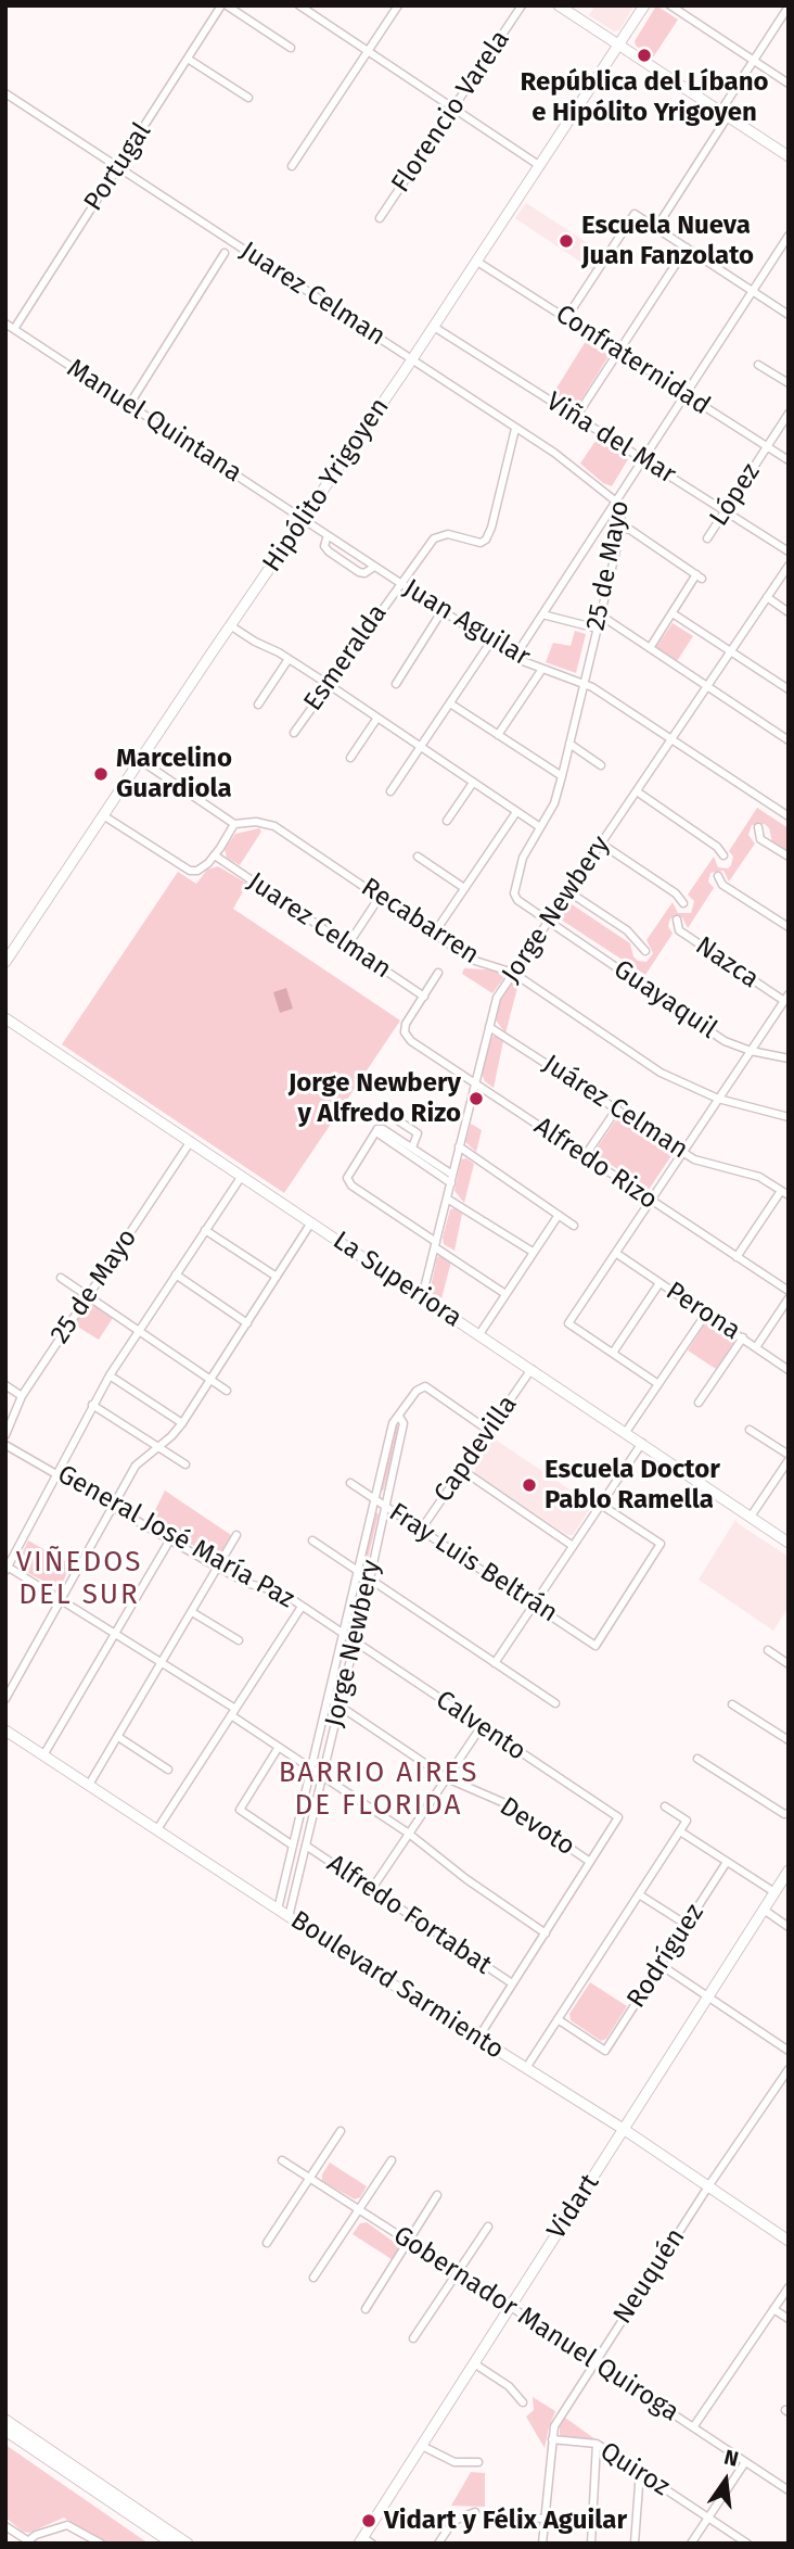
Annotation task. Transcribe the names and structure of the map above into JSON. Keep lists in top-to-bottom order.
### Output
{
  "streets": {
    "main road": [
      "Hipólito Yrigoyen",
      "La Superiora",
      "Boulevard Sarmiento",
      "Vidart"
    ],
    "street": [
      "Florencio Varela",
      "Portugal",
      "Juarez Celman",
      "Confraternidad",
      "Manuel Quintana",
      "Viña del Mar",
      "López",
      "25 de Mayo",
      "Juan Aguilar",
      "Esmeralda",
      "Jorge Newbery",
      "Recabarren",
      "Nazca",
      "Guayaquil",
      "Juárez Celman",
      "Alfredo Rizo",
      "Perona",
      "Capdevilla",
      "General José María Paz",
      "Fray Luis Beltrán",
      "Calvento",
      "Devoto",
      "Alfredo Fortabat",
      "Rodríguez",
      "Neuquén",
      "Gobernador Manuel Quiroga",
      "Quiroz"
    ]
  },
  "crossings": [
    ["Portugal", "Juarez Celman"],
    ["Portugal", "Manuel Quintana"],
    ["Juarez Celman", "Hipólito Yrigoyen"],
    ["Juarez Celman", "25 de Mayo"],
    ["Juarez Celman", "Esmeralda"],
    ["Juarez Celman", "Alfredo Rizo"],
    ["Confraternidad", "Hipólito Yrigoyen"],
    ["Confraternidad", "López"],
    ["Confraternidad", "25 de Mayo"],
    ["Manuel Quintana", "Hipólito Yrigoyen"],
    ["Manuel Quintana", "Juan Aguilar"],
    ["Viña del Mar", "Hipólito Yrigoyen"],
    ["Viña del Mar", "López"],
    ["Viña del Mar", "25 de Mayo"],
    ["Hipólito Yrigoyen", "Juan Aguilar"],
    ["25 de Mayo", "Juan Aguilar"],
    ["25 de Mayo", "Guayaquil"],
    ["25 de Mayo", "La Superiora"],
    ["Juan Aguilar", "Esmeralda"],
    ["Juan Aguilar", "Jorge Newbery"],
    ["Jorge Newbery", "Recabarren"],
    ["Jorge Newbery", "Guayaquil"],
    ["Jorge Newbery", "Juárez Celman"],
    ["Jorge Newbery", "Alfredo Rizo"],
    ["Jorge Newbery", "La Superiora"],
    ["Jorge Newbery", "Capdevilla"],
    ["Jorge Newbery", "General José María Paz"],
    ["Jorge Newbery", "Fray Luis Beltrán"],
    ["Jorge Newbery", "Calvento"],
    ["Jorge Newbery", "Devoto"],
    ["Jorge Newbery", "Alfredo Fortabat"],
    ["Jorge Newbery", "Boulevard Sarmiento"],
    ["La Superiora", "Capdevilla"],
    ["Capdevilla", "Fray Luis Beltrán"],
    ["General José María Paz", "Calvento"],
    ["Calvento", "Devoto"],
    ["Boulevard Sarmiento", "Vidart"],
    ["Boulevard Sarmiento", "Neuquén"],
    ["Vidart", "Gobernador Manuel Quiroga"],
    ["Neuquén", "Gobernador Manuel Quiroga"],
    ["Neuquén", "Quiroz"]
  ],
  "districts": ["VIÑEDOS DEL SUR", "BARRIO AIRES DE FLORIDA"],
  "places": [
    "República del Líbano e Hipólito Yrigoyen",
    "Escuela Nueva Juan Fanzolato",
    "Marcelino Guardiola",
    "Jorge Newbery y Alfredo Rizo",
    "Escuela Doctor Pablo Ramella",
    "Vidart y Félix Aguilar"
  ],
  "north": "top"
}
